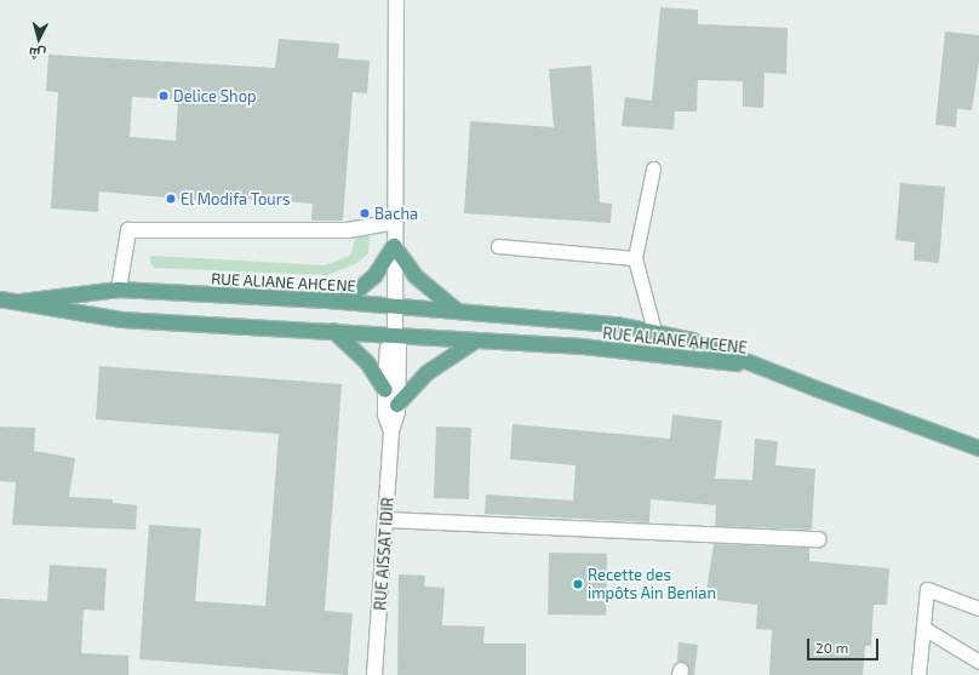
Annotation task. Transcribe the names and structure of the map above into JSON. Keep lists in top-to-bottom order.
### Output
{
  "streets": {
    "main road": ["RUE ALIANE AHCENE"],
    "street": ["RUE AISSAT IDIR"]
  },
  "places": [
    "Delice Shop",
    "El Modifa Tours",
    "Bacha",
    "Recette des impôts Ain Benian"
  ],
  "scale_bar": "20 m",
  "north": "bottom"
}
